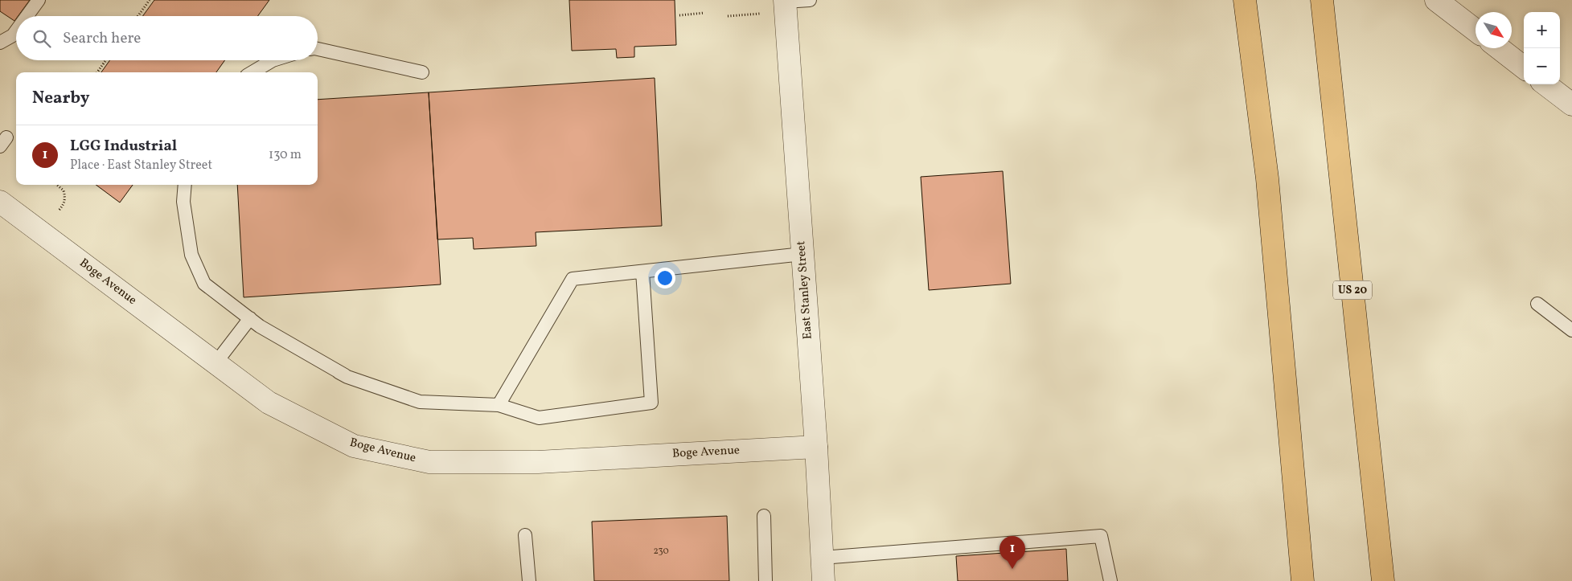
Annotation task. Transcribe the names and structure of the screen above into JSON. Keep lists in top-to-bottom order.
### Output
{
  "streets": {
    "highway": ["US 20"],
    "street": ["Boge Avenue", "East Stanley Street"]
  },
  "crossings": [
    ["Boge Avenue", "East Stanley Street"]
  ],
  "house_numbers": ["230"],
  "north": "bottom right",
  "page": {
    "map_buttons": ["+", "−"],
    "search": "Search here",
    "heading": "Nearby",
    "list": [
      {
        "mark": "1",
        "name": "LGG Industrial",
        "note": "Place · East Stanley Street",
        "value": "130 m"
      }
    ],
    "pins": "1"
  }
}
